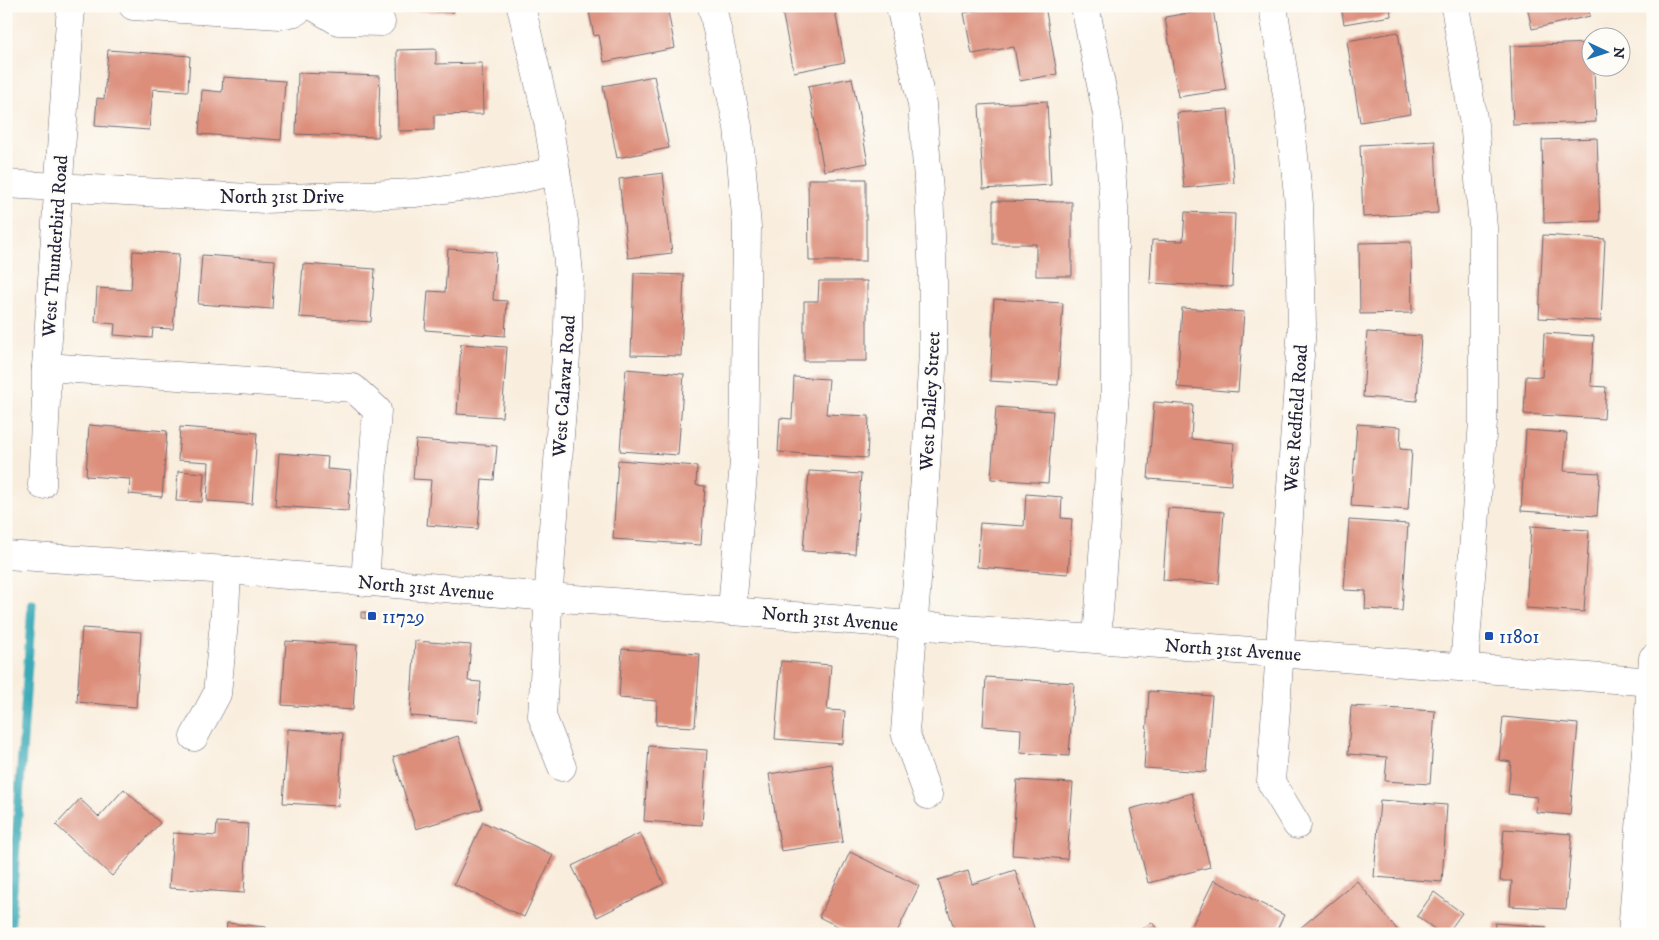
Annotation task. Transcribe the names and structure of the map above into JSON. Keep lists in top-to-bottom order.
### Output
{
  "streets": {
    "street": [
      "North 31st Drive",
      "West Thunderbird Road",
      "West Calavar Road",
      "West Dailey Street",
      "West Redfield Road",
      "North 31st Avenue"
    ]
  },
  "crossings": [
    ["North 31st Drive", "West Thunderbird Road"],
    ["North 31st Drive", "West Calavar Road"],
    ["West Calavar Road", "North 31st Avenue"],
    ["West Dailey Street", "North 31st Avenue"],
    ["West Redfield Road", "North 31st Avenue"]
  ],
  "places": {
    "transit": ["11729", "11801"]
  },
  "north": "right"
}
